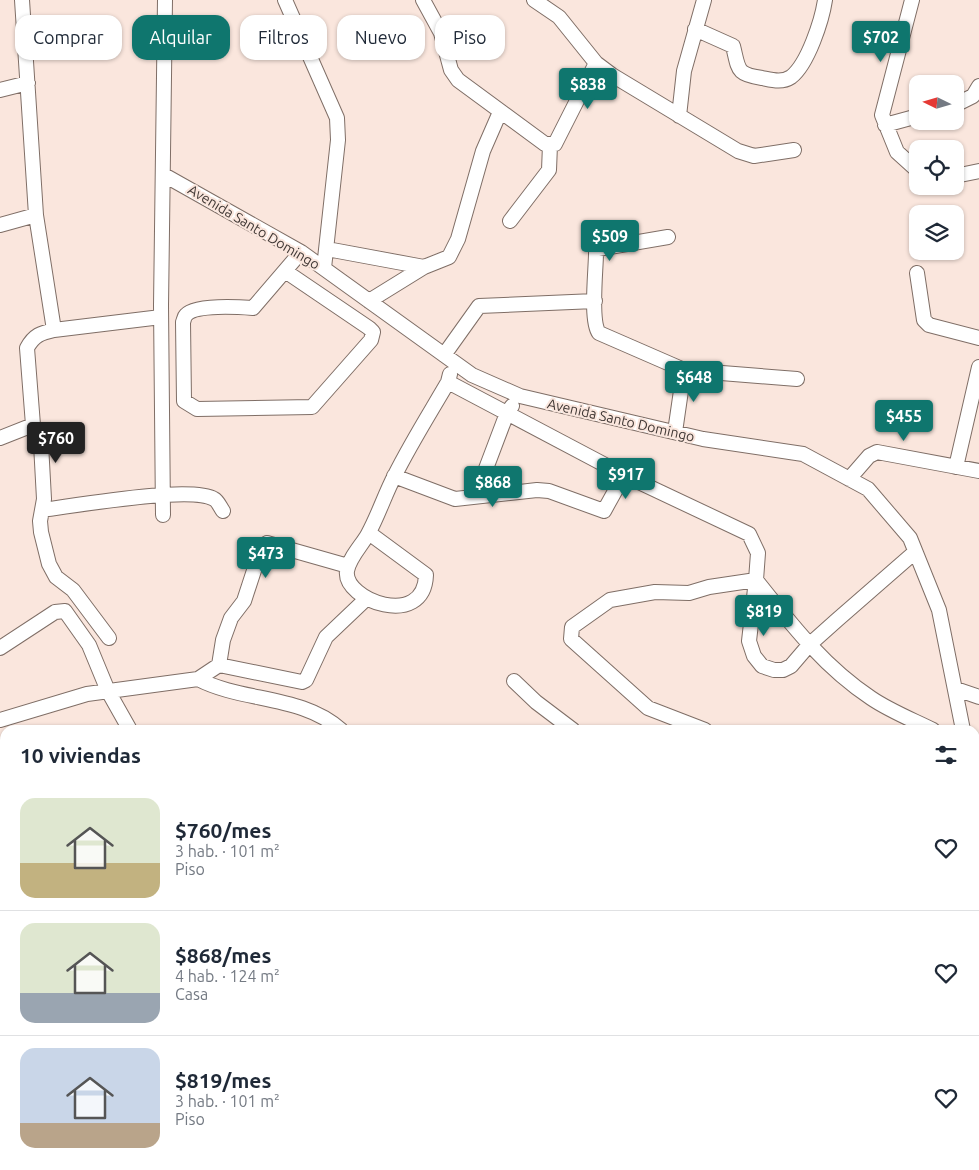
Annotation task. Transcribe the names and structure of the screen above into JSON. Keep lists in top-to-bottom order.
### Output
{
  "streets": {
    "street": ["Avenida Santo Domingo"]
  },
  "north": "left",
  "page": {
    "chip": [
      "Comprar",
      "Alquilar",
      "Filtros",
      "Nuevo",
      "Piso"
    ],
    "price": [
      "$702",
      "$838",
      "$509",
      "$648",
      "$455",
      "$760",
      "$917",
      "$868",
      "$473",
      "$819"
    ],
    "heading": "10 viviendas",
    "list": [
      {
        "name": "$760/mes",
        "note": "3 hab. · 101 m² · Piso"
      },
      {
        "name": "$868/mes",
        "note": "4 hab. · 124 m² · Casa"
      },
      {
        "name": "$819/mes",
        "note": "3 hab. · 101 m² · Piso"
      }
    ]
  }
}
